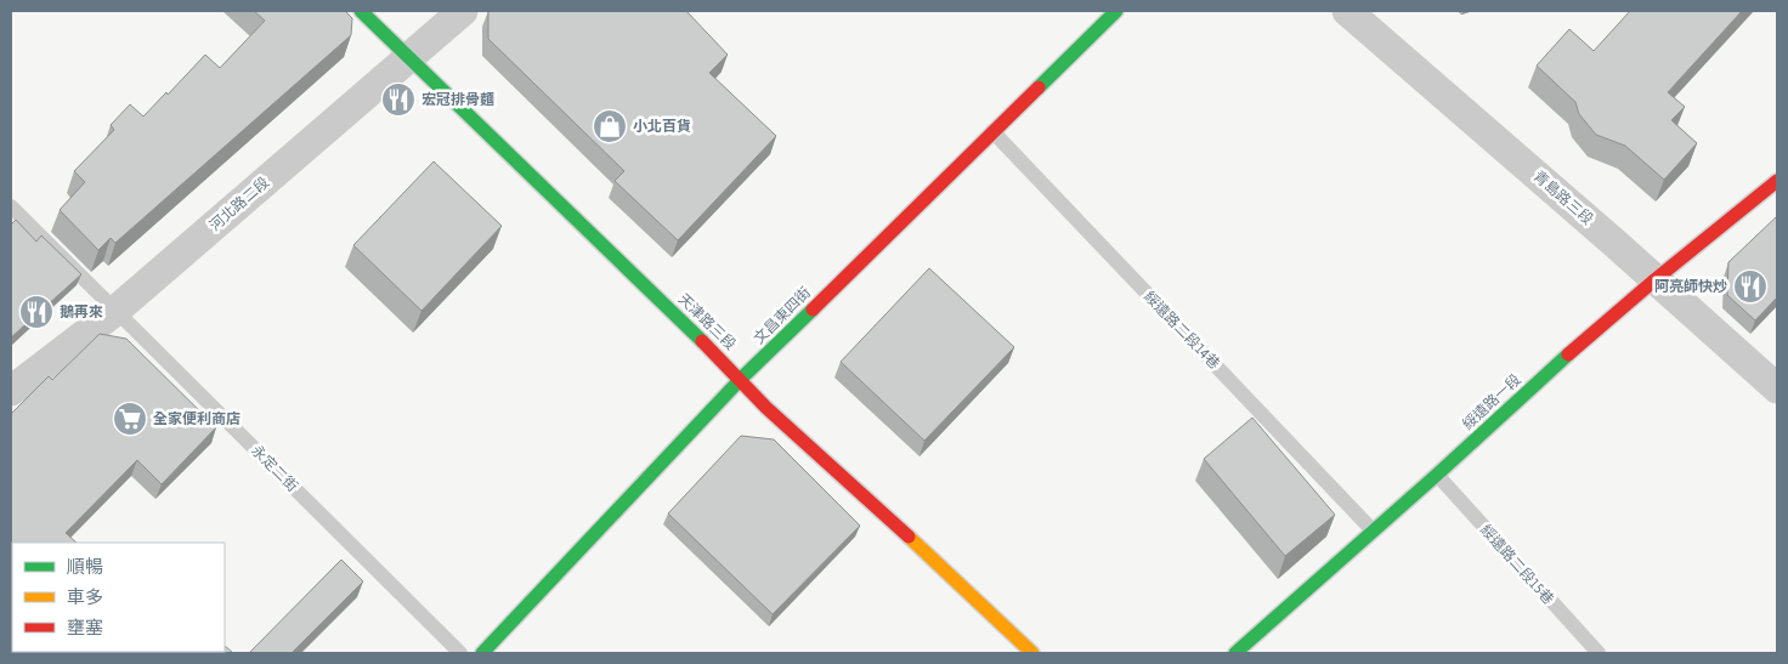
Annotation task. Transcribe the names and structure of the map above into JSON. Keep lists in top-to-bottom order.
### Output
{
  "streets": {
    "street": [
      "青島路三段",
      "河北路二段",
      "文昌東四街",
      "天津路三段",
      "綏遠路一段"
    ],
    "lane": ["綏遠路二段14巷", "永定二街", "綏遠路二段15巷"]
  },
  "crossings": [
    ["青島路三段", "綏遠路一段"],
    ["河北路二段", "天津路三段"],
    ["河北路二段", "永定二街"],
    ["文昌東四街", "天津路三段"],
    ["文昌東四街", "綏遠路二段14巷"],
    ["綏遠路二段14巷", "綏遠路一段"],
    ["綏遠路一段", "綏遠路二段15巷"]
  ],
  "places": {
    "restaurant": ["宏冠排骨麵", "阿亮師快炒", "鵝再來"],
    "shop": ["小北百貨"],
    "supermarket": ["全家便利商店"]
  },
  "legend": ["順暢", "車多", "壅塞"]
}
